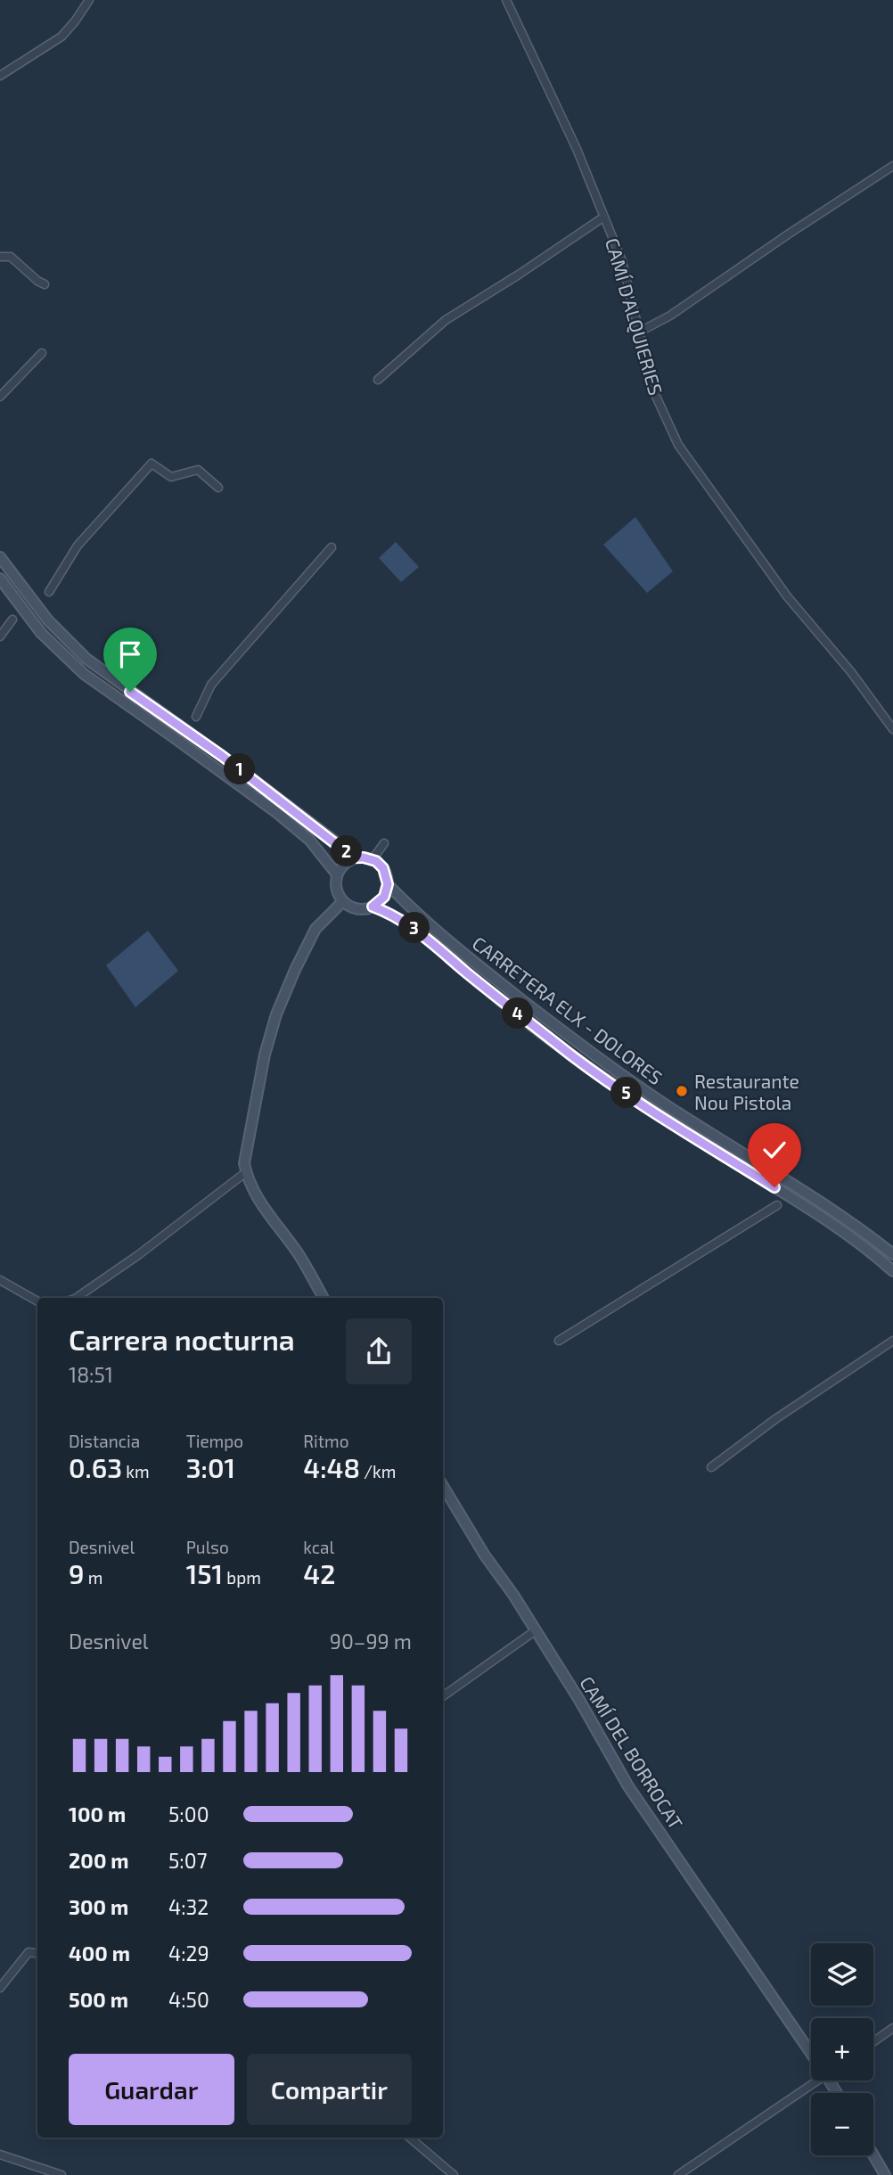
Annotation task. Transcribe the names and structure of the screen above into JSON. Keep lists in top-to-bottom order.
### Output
{
  "streets": {
    "main road": ["CARRETERA ELX - DOLORES", "CAMÍ DEL BORROCAT"],
    "street": ["CAMÍ D'ALQUIERIES"]
  },
  "places": ["Restaurante Nou Pistola"],
  "page": {
    "pins": [
      "1",
      "2",
      "3",
      "4",
      "5"
    ],
    "heading": ["Carrera nocturna", "18:51"],
    "stats": [
      ["Distancia", "0.63 km"],
      ["Tiempo", "3:01"],
      ["Ritmo", "4:48 /km"],
      ["Desnivel", "9 m"],
      ["Pulso", "151 bpm"],
      ["kcal", "42"]
    ],
    "chart": ["Desnivel", "90–99 m"],
    "list": [
      {
        "name": "100 m",
        "note": "5:00"
      },
      {
        "name": "200 m",
        "note": "5:07"
      },
      {
        "name": "300 m",
        "note": "4:32"
      },
      {
        "name": "400 m",
        "note": "4:29"
      },
      {
        "name": "500 m",
        "note": "4:50"
      }
    ],
    "map_buttons": ["+", "−"],
    "buttons": ["Guardar", "Compartir"]
  }
}
